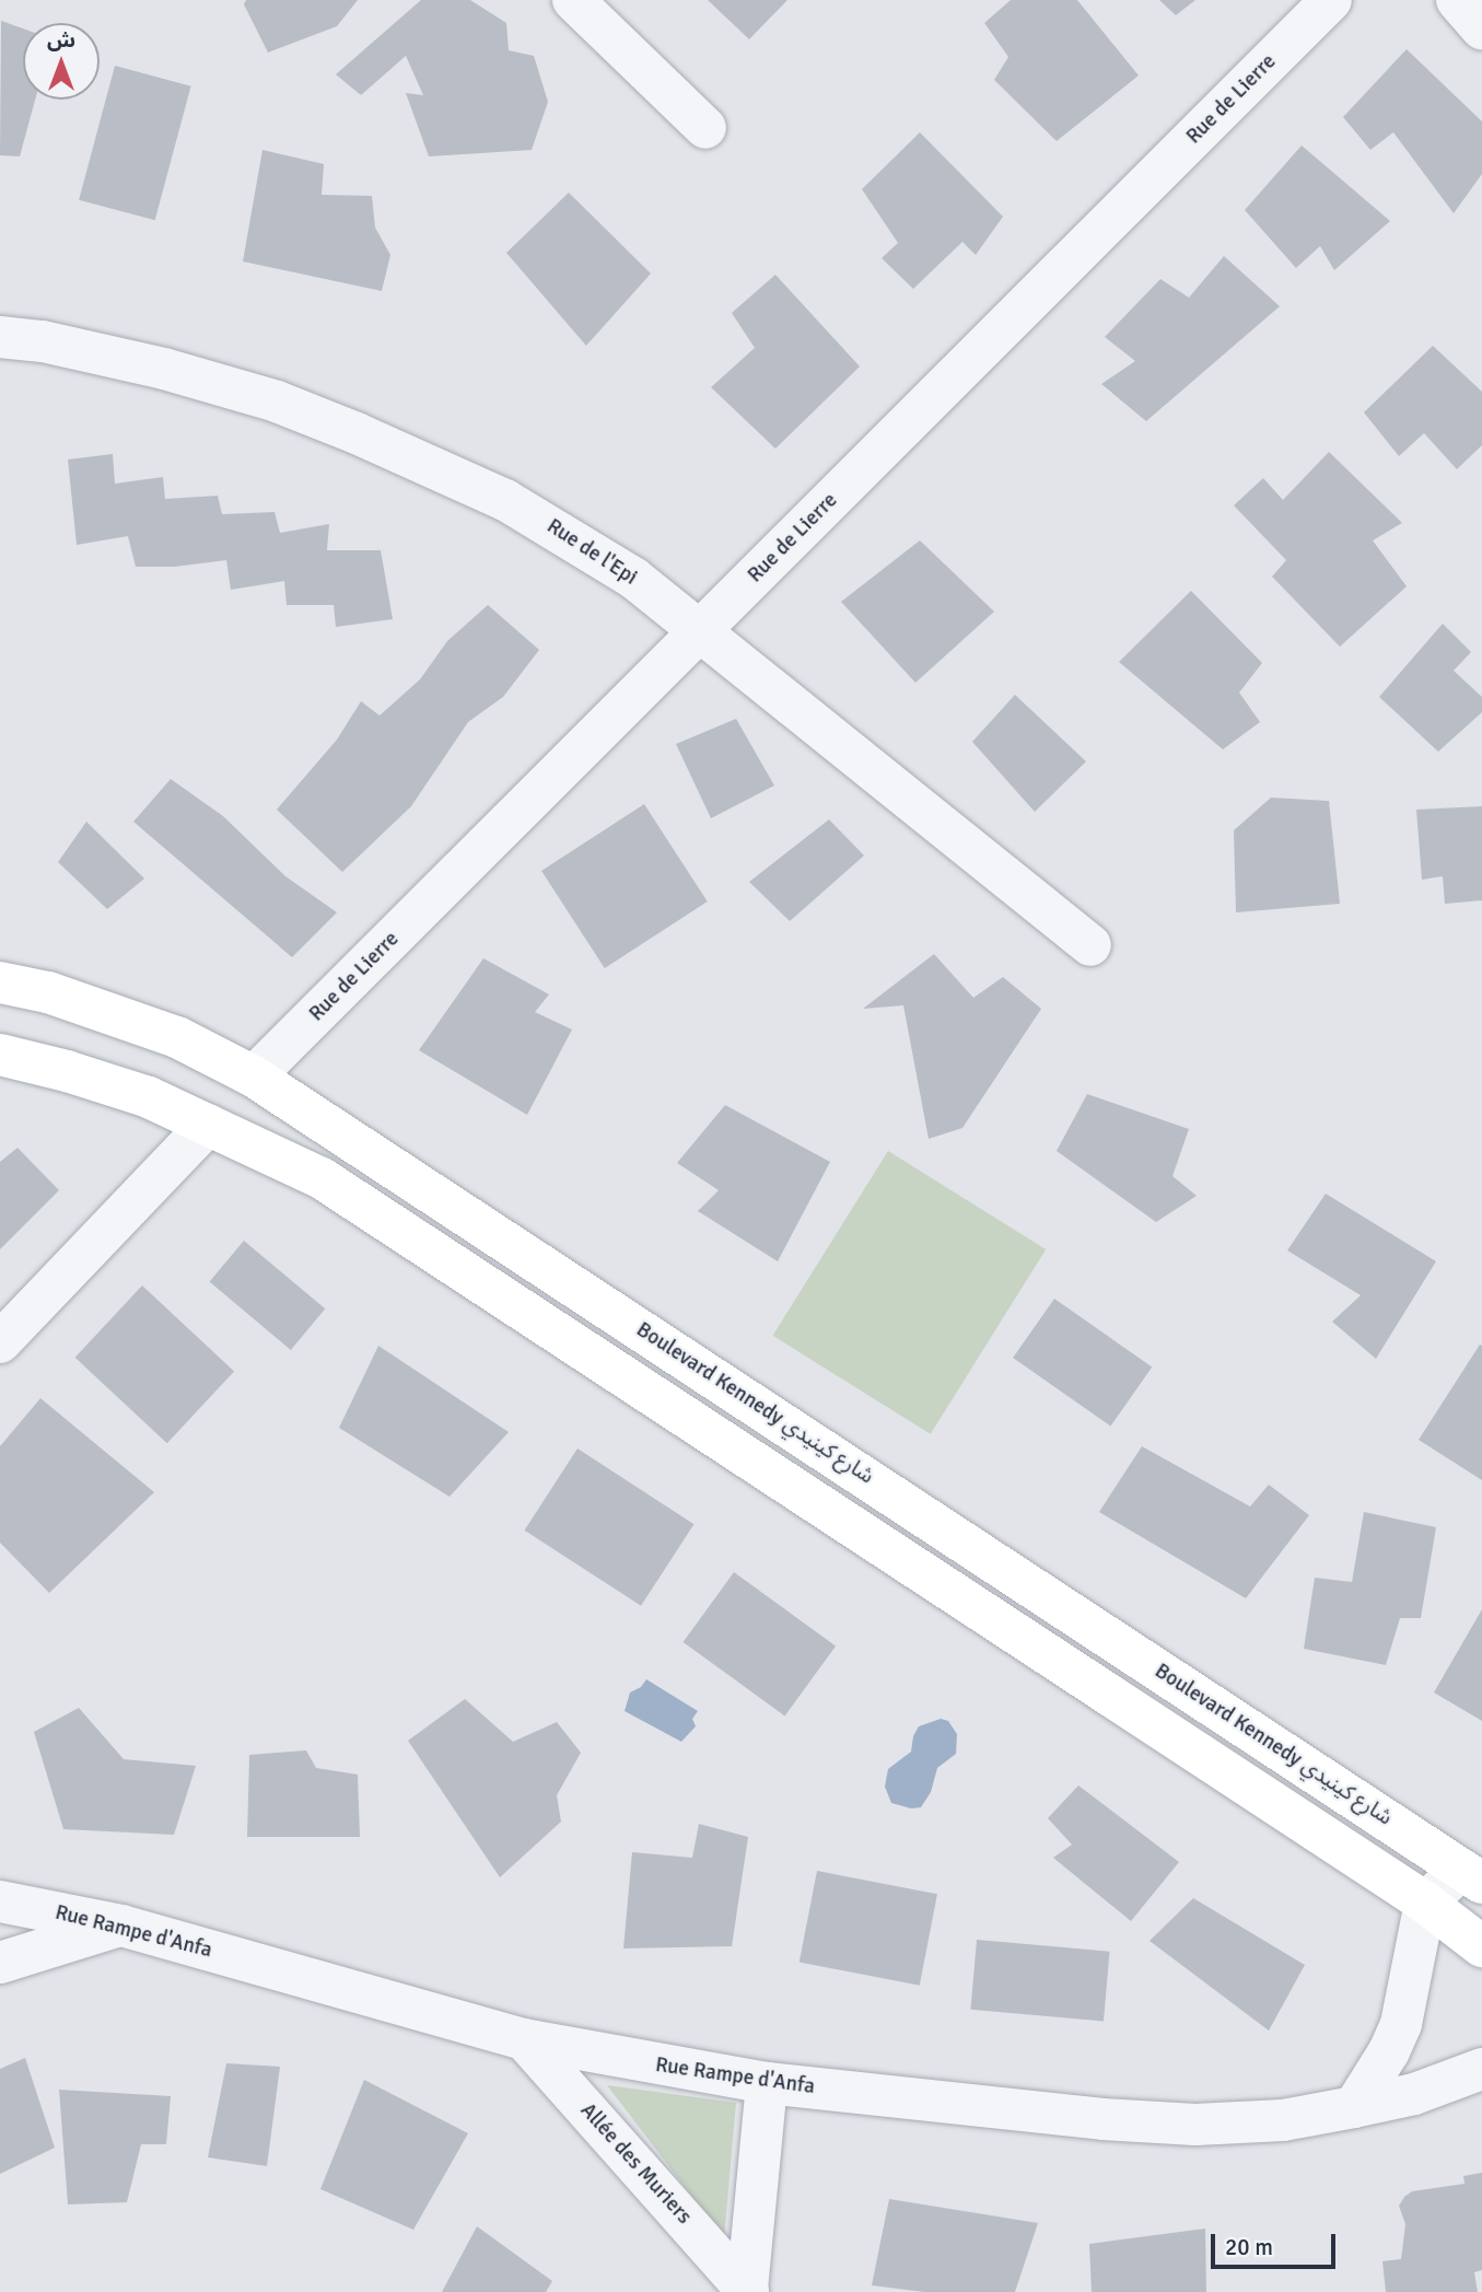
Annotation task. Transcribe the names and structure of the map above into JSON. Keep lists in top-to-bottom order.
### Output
{
  "streets": {
    "main road": ["Boulevard Kennedy شارع كينيدي"],
    "street": [
      "Rue de Lierre",
      "Rue de l'Epi",
      "Rue Rampe d'Anfa",
      "Allée des Muriers"
    ]
  },
  "crossings": [
    ["Rue de Lierre", "Rue de l'Epi"],
    ["Rue de Lierre", "Boulevard Kennedy شارع كينيدي"],
    ["Rue Rampe d'Anfa", "Allée des Muriers"]
  ],
  "scale_bar": "20 m",
  "north": "top"
}
